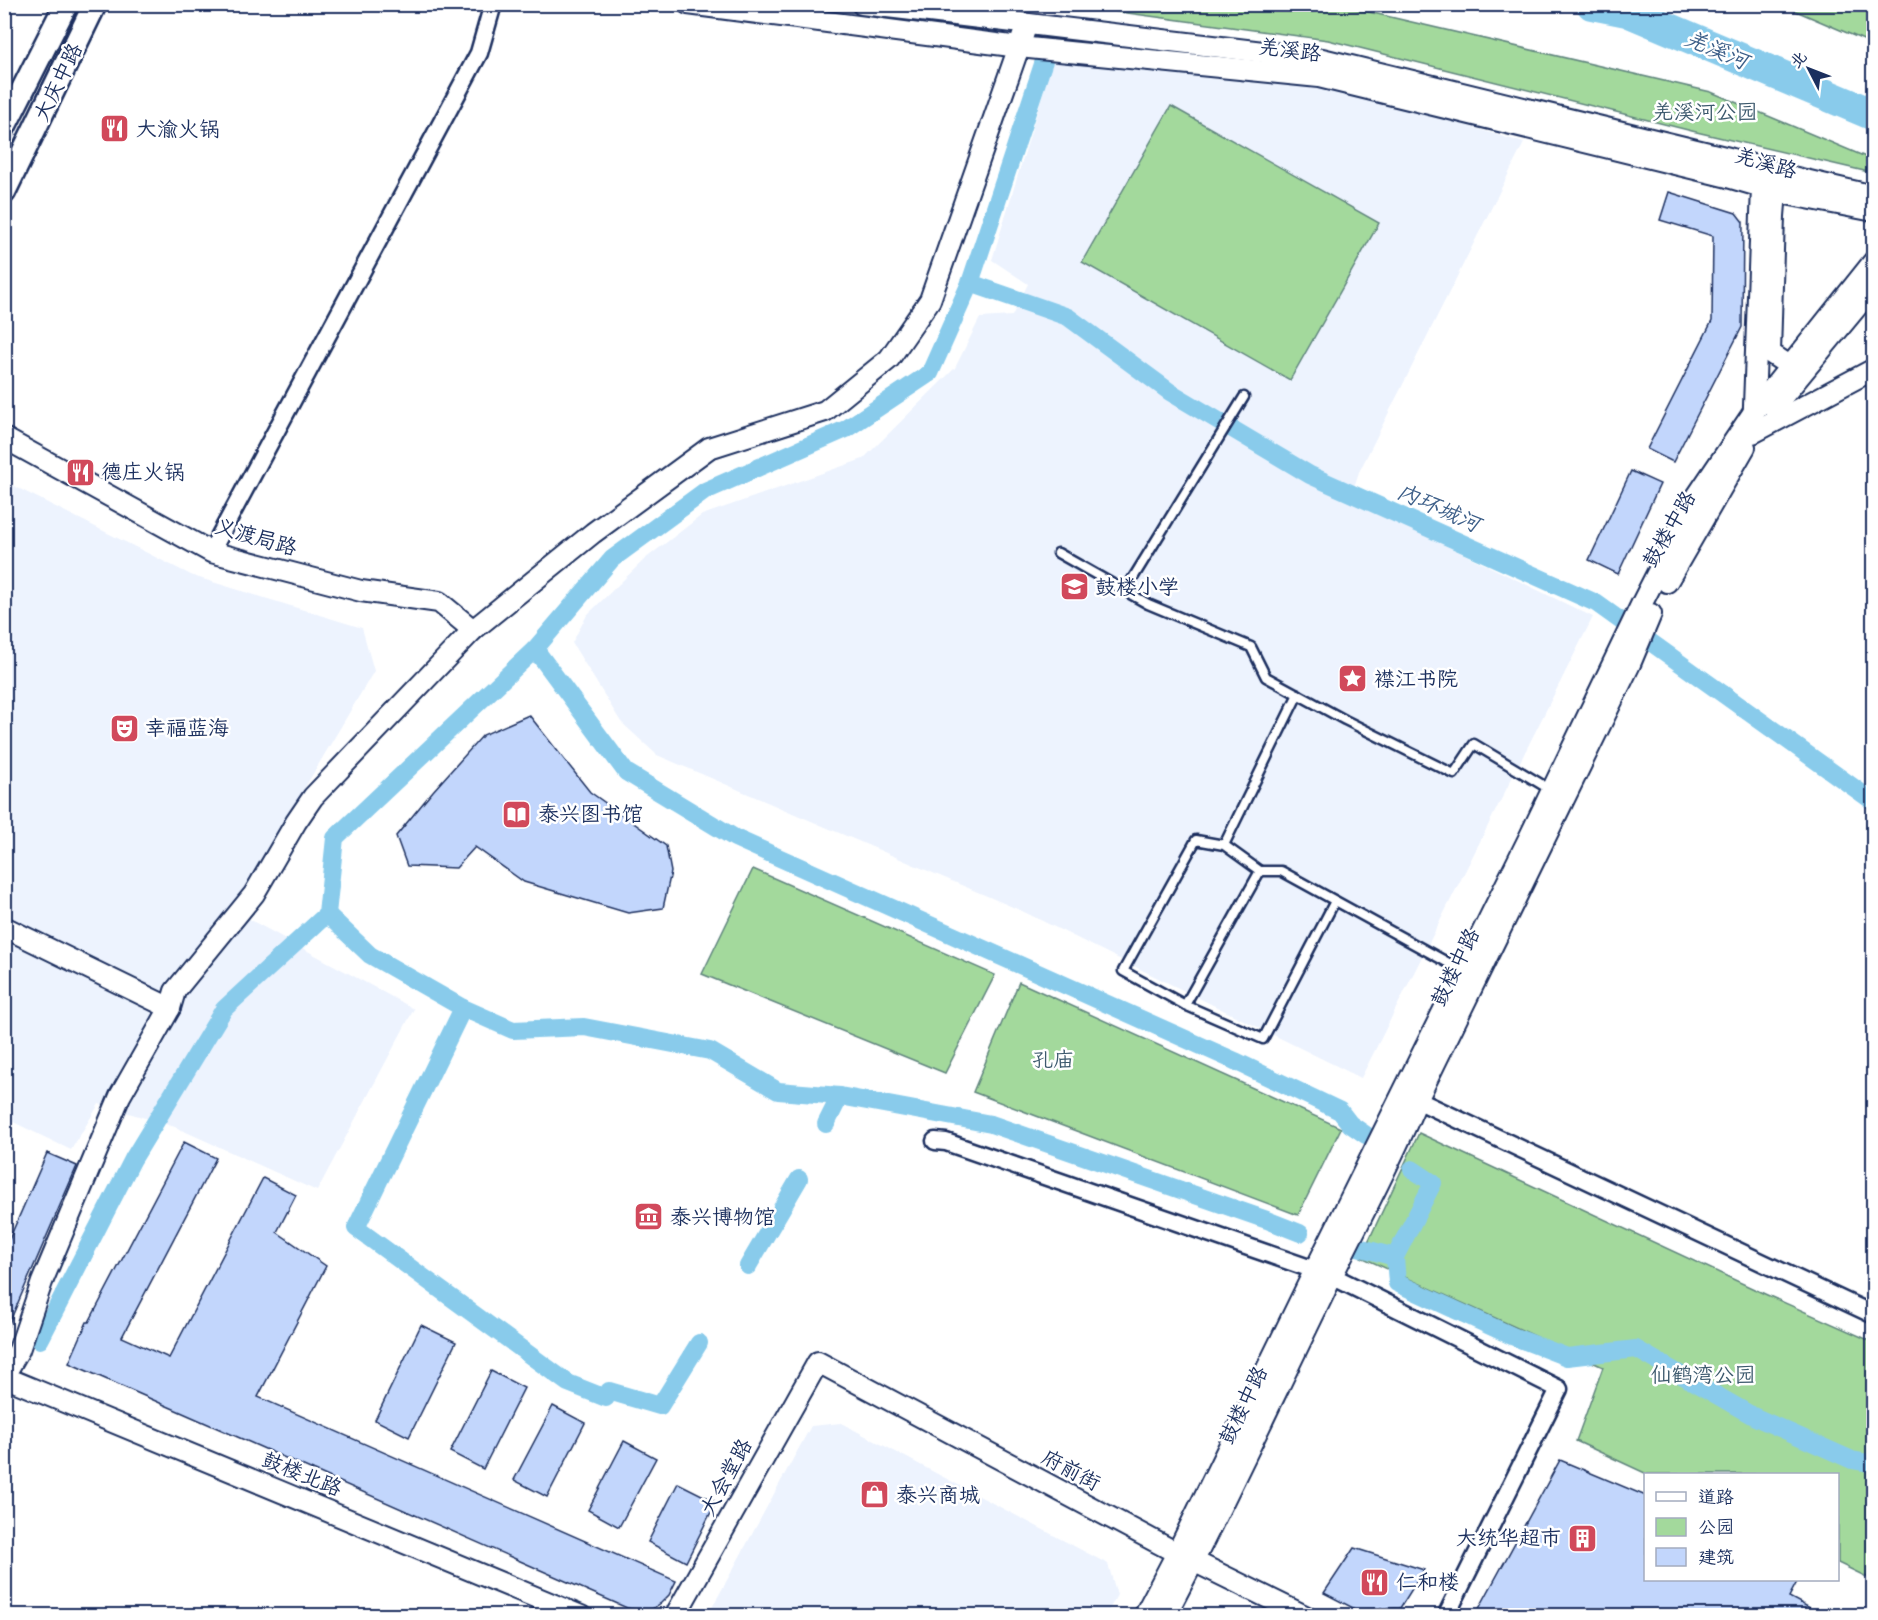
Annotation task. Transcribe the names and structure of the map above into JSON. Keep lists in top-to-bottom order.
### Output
{
  "streets": {
    "main road": ["大庆中路"],
    "street": [
      "羌溪路",
      "鼓楼中路",
      "义渡局路",
      "府前街",
      "鼓楼北路",
      "大会堂路"
    ]
  },
  "crossings": [
    ["鼓楼中路", "府前街"],
    ["府前街", "大会堂路"]
  ],
  "water": ["羌溪河", "内环城河"],
  "parks": ["羌溪河公园", "孔庙", "仙鹤湾公园"],
  "places": {
    "restaurant": ["大渝火锅", "德庄火锅", "仁和楼"],
    "school or university": ["鼓楼小学"],
    "place": ["襟江书院"],
    "theatre": ["幸福蓝海"],
    "library": ["泰兴图书馆"],
    "museum": ["泰兴博物馆"],
    "shop": ["泰兴商城"],
    "building": ["大统华超市"]
  },
  "legend": ["道路", "公园", "建筑"],
  "north": "top left"
}
